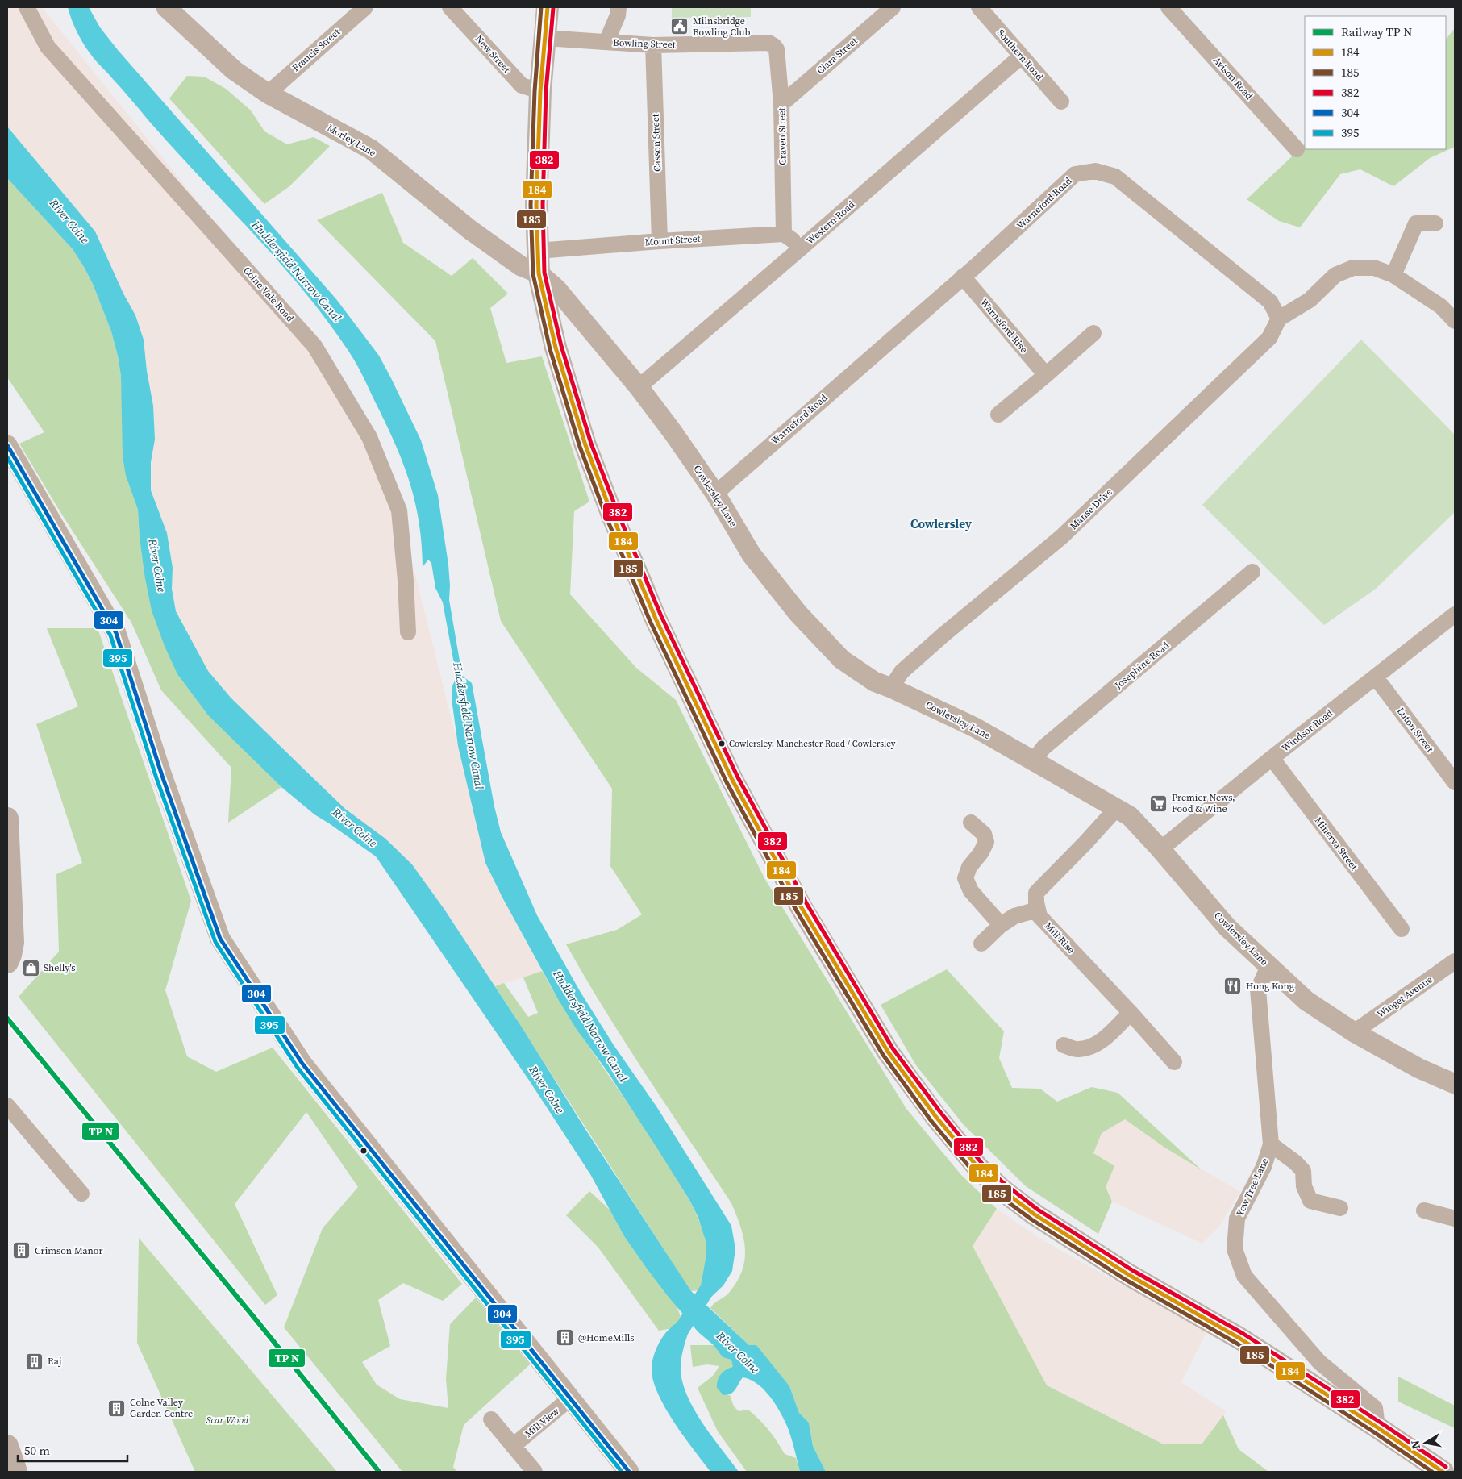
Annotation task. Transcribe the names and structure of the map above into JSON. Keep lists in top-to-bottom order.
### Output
{
  "streets": {
    "street": [
      "Bowling Street",
      "Francis Street",
      "New Street",
      "Southern Road",
      "Clara Street",
      "Avison Road",
      "Craven Street",
      "Morley Lane",
      "Casson Street",
      "Warneford Road",
      "Western Road",
      "Mount Street",
      "Colne Vale Road",
      "Warneford Rise",
      "Cowlersley Lane",
      "Manse Drive",
      "Josephine Road",
      "Luton Street",
      "Windsor Road",
      "Minerva Street",
      "Mill Rise",
      "Winget Avenue",
      "Yew Tree Lane",
      "Mill View"
    ]
  },
  "crossings": [
    ["Bowling Street", "Craven Street"],
    ["Bowling Street", "Casson Street"],
    ["Francis Street", "Morley Lane"],
    ["Southern Road", "Western Road"],
    ["Clara Street", "Craven Street"],
    ["Craven Street", "Mount Street"],
    ["Morley Lane", "Cowlersley Lane"],
    ["Casson Street", "Mount Street"],
    ["Warneford Road", "Warneford Rise"],
    ["Warneford Road", "Cowlersley Lane"],
    ["Warneford Road", "Manse Drive"],
    ["Western Road", "Cowlersley Lane"],
    ["Cowlersley Lane", "Manse Drive"],
    ["Cowlersley Lane", "Josephine Road"],
    ["Cowlersley Lane", "Windsor Road"],
    ["Cowlersley Lane", "Winget Avenue"],
    ["Cowlersley Lane", "Yew Tree Lane"],
    ["Luton Street", "Windsor Road"],
    ["Windsor Road", "Minerva Street"]
  ],
  "districts": ["Cowlersley"],
  "water": ["River Colne", "Huddersfield Narrow Canal"],
  "parks": ["Scar Wood"],
  "places": {
    "public building": ["Milnsbridge Bowling Club"],
    "other": ["Cowlersley, Manchester Road / Cowlersley"],
    "supermarket": ["Premier News, Food & Wine"],
    "shop": ["Shelly's"],
    "restaurant": ["Hong Kong"],
    "building": [
      "Crimson Manor",
      "@HomeMills",
      "Raj",
      "Colne Valley Garden Centre"
    ]
  },
  "lines": [
    "transit line 184",
    "transit line 185",
    "transit line 382",
    "transit line 304",
    "transit line 395"
  ],
  "legend": [
    "Railway TP N",
    "184",
    "185",
    "382",
    "304",
    "395"
  ],
  "scale_bar": "50 m",
  "north": "left"
}
